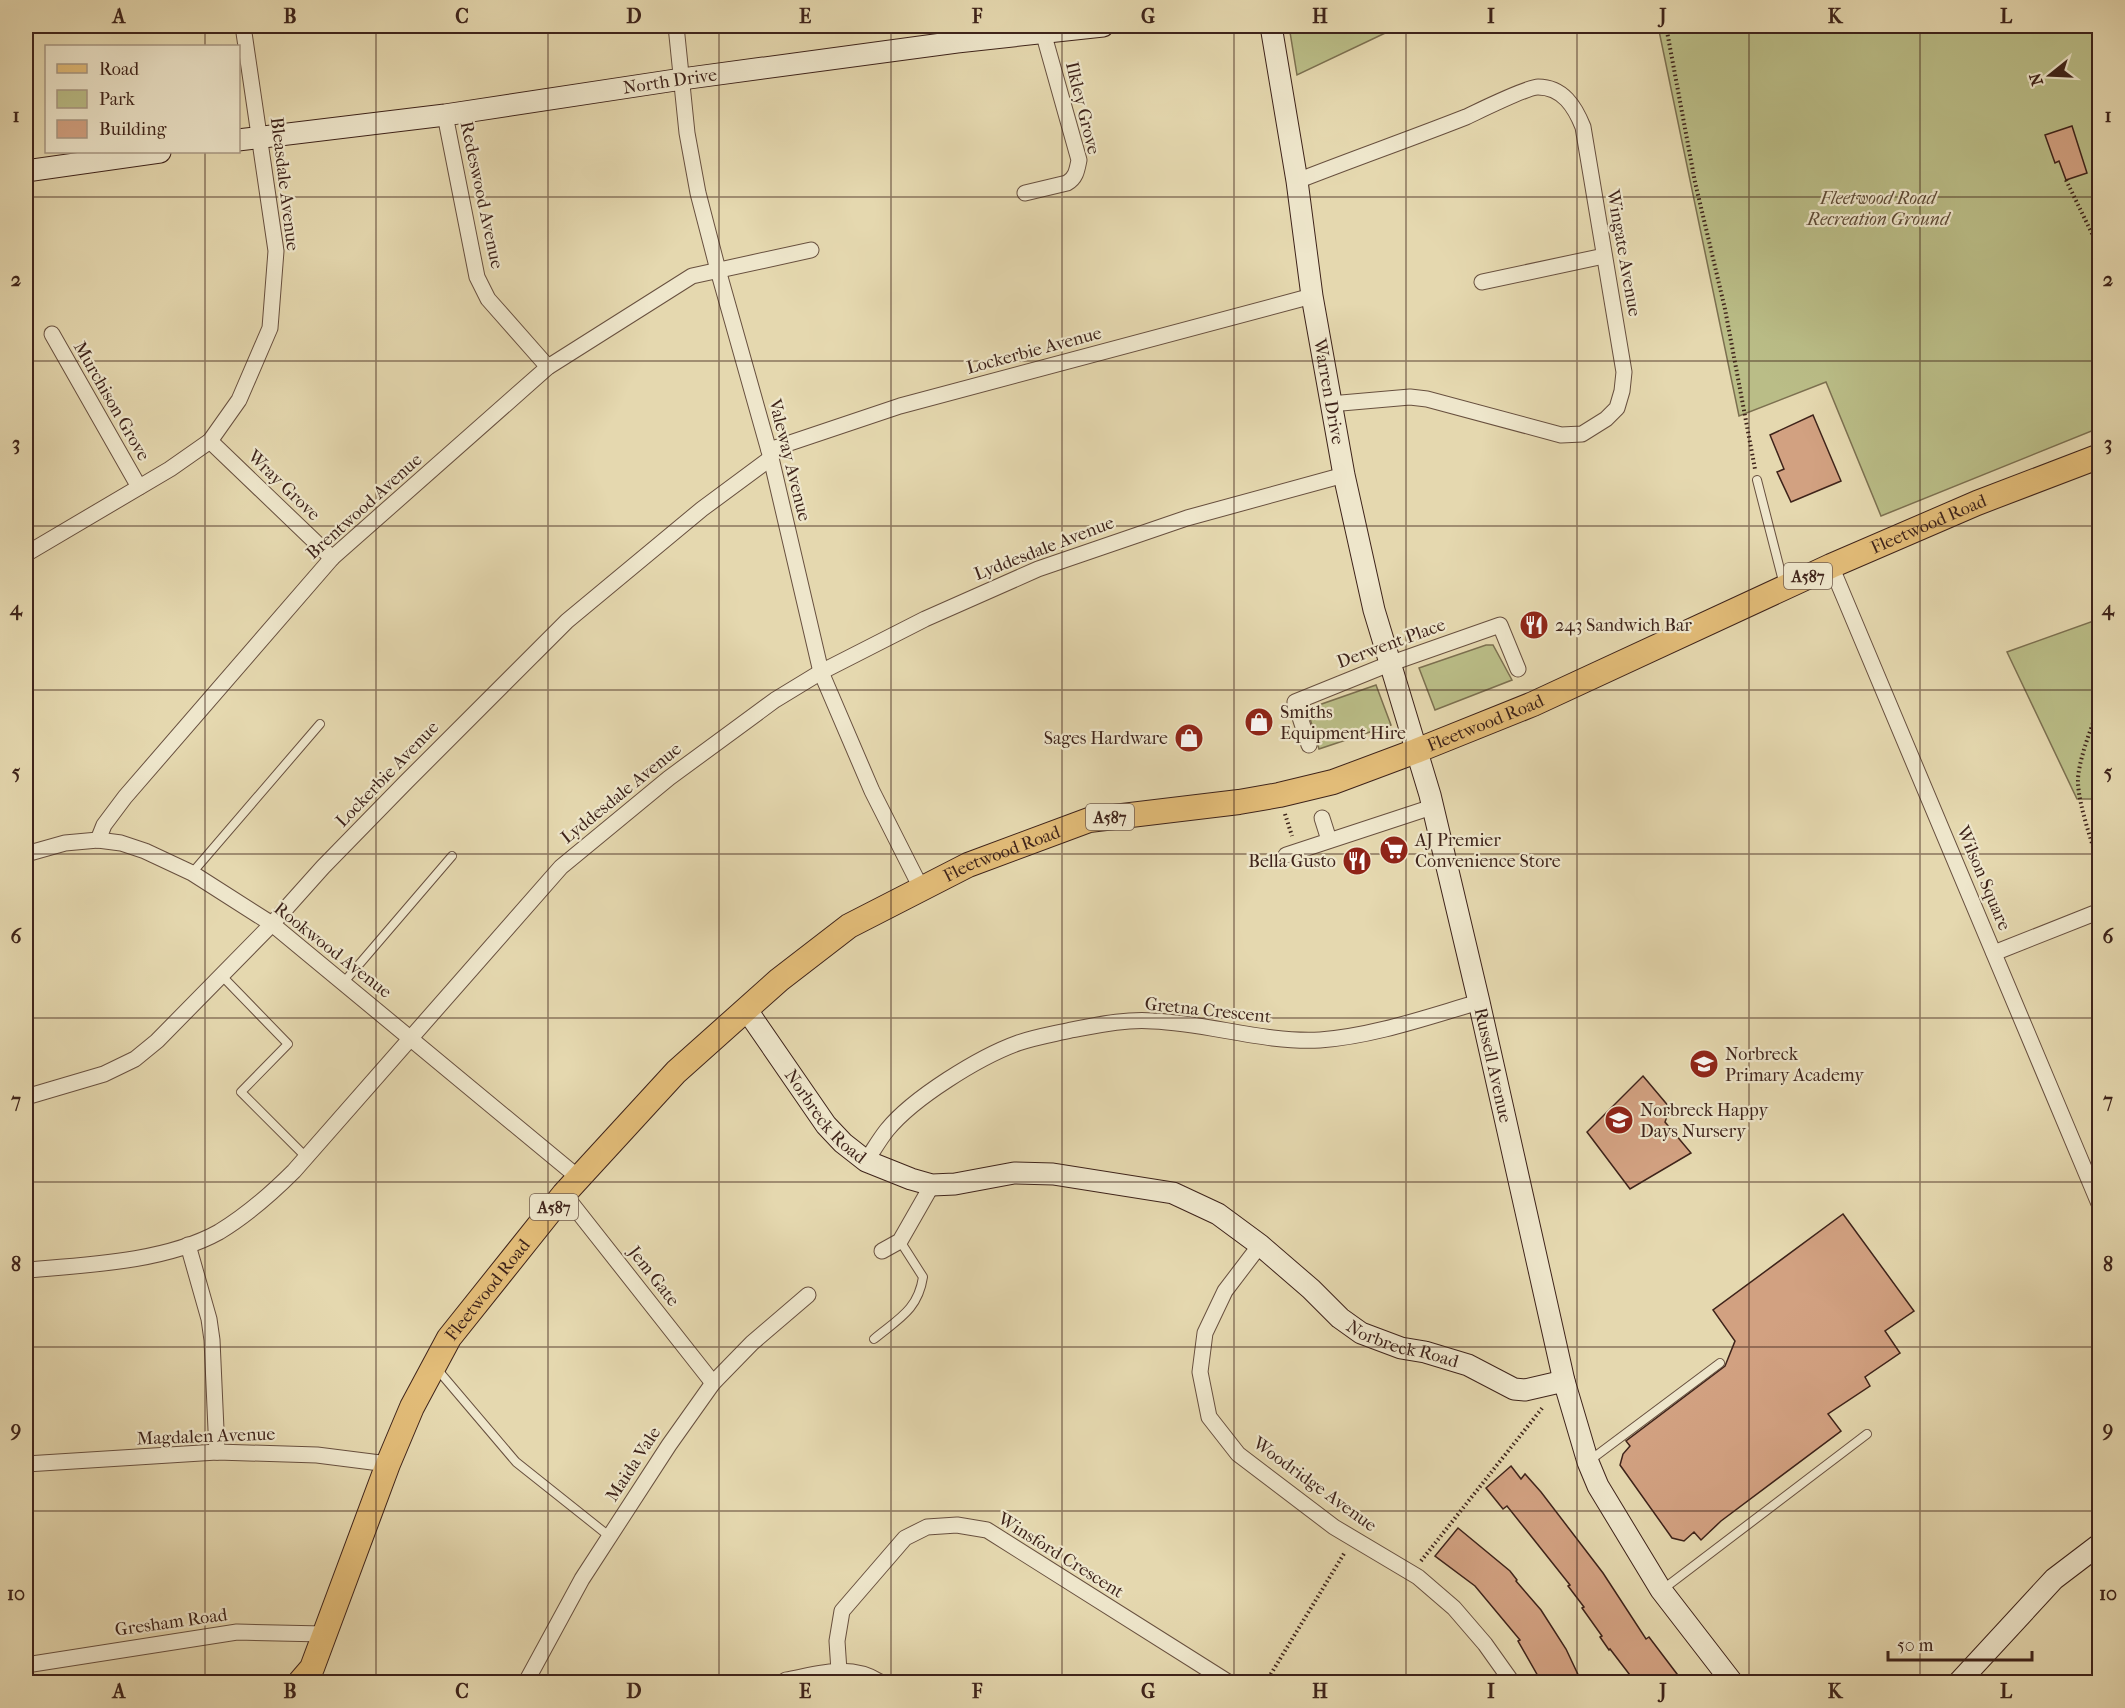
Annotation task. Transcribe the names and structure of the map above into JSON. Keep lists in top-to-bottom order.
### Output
{
  "streets": {
    "main road": ["Fleetwood Road", "A587"],
    "street": [
      "North Drive",
      "Ilkley Grove",
      "Bleasdale Avenue",
      "Redeswood Avenue",
      "Wingate Avenue",
      "Lockerbie Avenue",
      "Warren Drive",
      "Murchison Grove",
      "Valeway Avenue",
      "Wray Grove",
      "Brentwood Avenue",
      "Lyddesdale Avenue",
      "Derwent Place",
      "Wilson Square",
      "Rookwood Avenue",
      "Gretna Crescent",
      "Russell Avenue",
      "Norbreck Road",
      "Jem Gate",
      "Magdalen Avenue",
      "Maida Vale",
      "Woodridge Avenue",
      "Winsford Crescent",
      "Gresham Road"
    ]
  },
  "crossings": [
    ["North Drive", "Ilkley Grove"],
    ["North Drive", "Bleasdale Avenue"],
    ["North Drive", "Redeswood Avenue"],
    ["North Drive", "Valeway Avenue"],
    ["Bleasdale Avenue", "Murchison Grove"],
    ["Bleasdale Avenue", "Wray Grove"],
    ["Redeswood Avenue", "Brentwood Avenue"],
    ["Wingate Avenue", "Warren Drive"],
    ["Lockerbie Avenue", "Warren Drive"],
    ["Lockerbie Avenue", "Valeway Avenue"],
    ["Lockerbie Avenue", "Rookwood Avenue"],
    ["Warren Drive", "Fleetwood Road"],
    ["Warren Drive", "Lyddesdale Avenue"],
    ["Warren Drive", "Derwent Place"],
    ["Warren Drive", "Russell Avenue"],
    ["Valeway Avenue", "Brentwood Avenue"],
    ["Valeway Avenue", "Fleetwood Road"],
    ["Valeway Avenue", "Lyddesdale Avenue"],
    ["Wray Grove", "Brentwood Avenue"],
    ["Brentwood Avenue", "Rookwood Avenue"],
    ["Fleetwood Road", "Wilson Square"],
    ["Fleetwood Road", "Rookwood Avenue"],
    ["Fleetwood Road", "Russell Avenue"],
    ["Fleetwood Road", "Norbreck Road"],
    ["Fleetwood Road", "Jem Gate"],
    ["Fleetwood Road", "Magdalen Avenue"],
    ["Fleetwood Road", "Gresham Road"],
    ["Lyddesdale Avenue", "Rookwood Avenue"],
    ["Rookwood Avenue", "Jem Gate"],
    ["Gretna Crescent", "Russell Avenue"],
    ["Gretna Crescent", "Norbreck Road"],
    ["Russell Avenue", "Norbreck Road"],
    ["Norbreck Road", "Woodridge Avenue"],
    ["Jem Gate", "Maida Vale"]
  ],
  "parks": ["Fleetwood Road Recreation Ground"],
  "places": {
    "restaurant": ["243 Sandwich Bar", "Bella Gusto"],
    "shop": ["Smiths Equipment Hire", "Sages Hardware"],
    "supermarket": ["AJ Premier Convenience Store"],
    "school or university": ["Norbreck Primary Academy", "Norbreck Happy Days Nursery"]
  },
  "legend": ["Road", "Park", "Building"],
  "scale_bar": "50 m",
  "north": "left",
  "grid": {
    "columns": [
      "A",
      "B",
      "C",
      "D",
      "E",
      "F",
      "G",
      "H",
      "I",
      "J",
      "K",
      "L"
    ],
    "rows": [
      "1",
      "2",
      "3",
      "4",
      "5",
      "6",
      "7",
      "8",
      "9",
      "10"
    ]
  }
}
